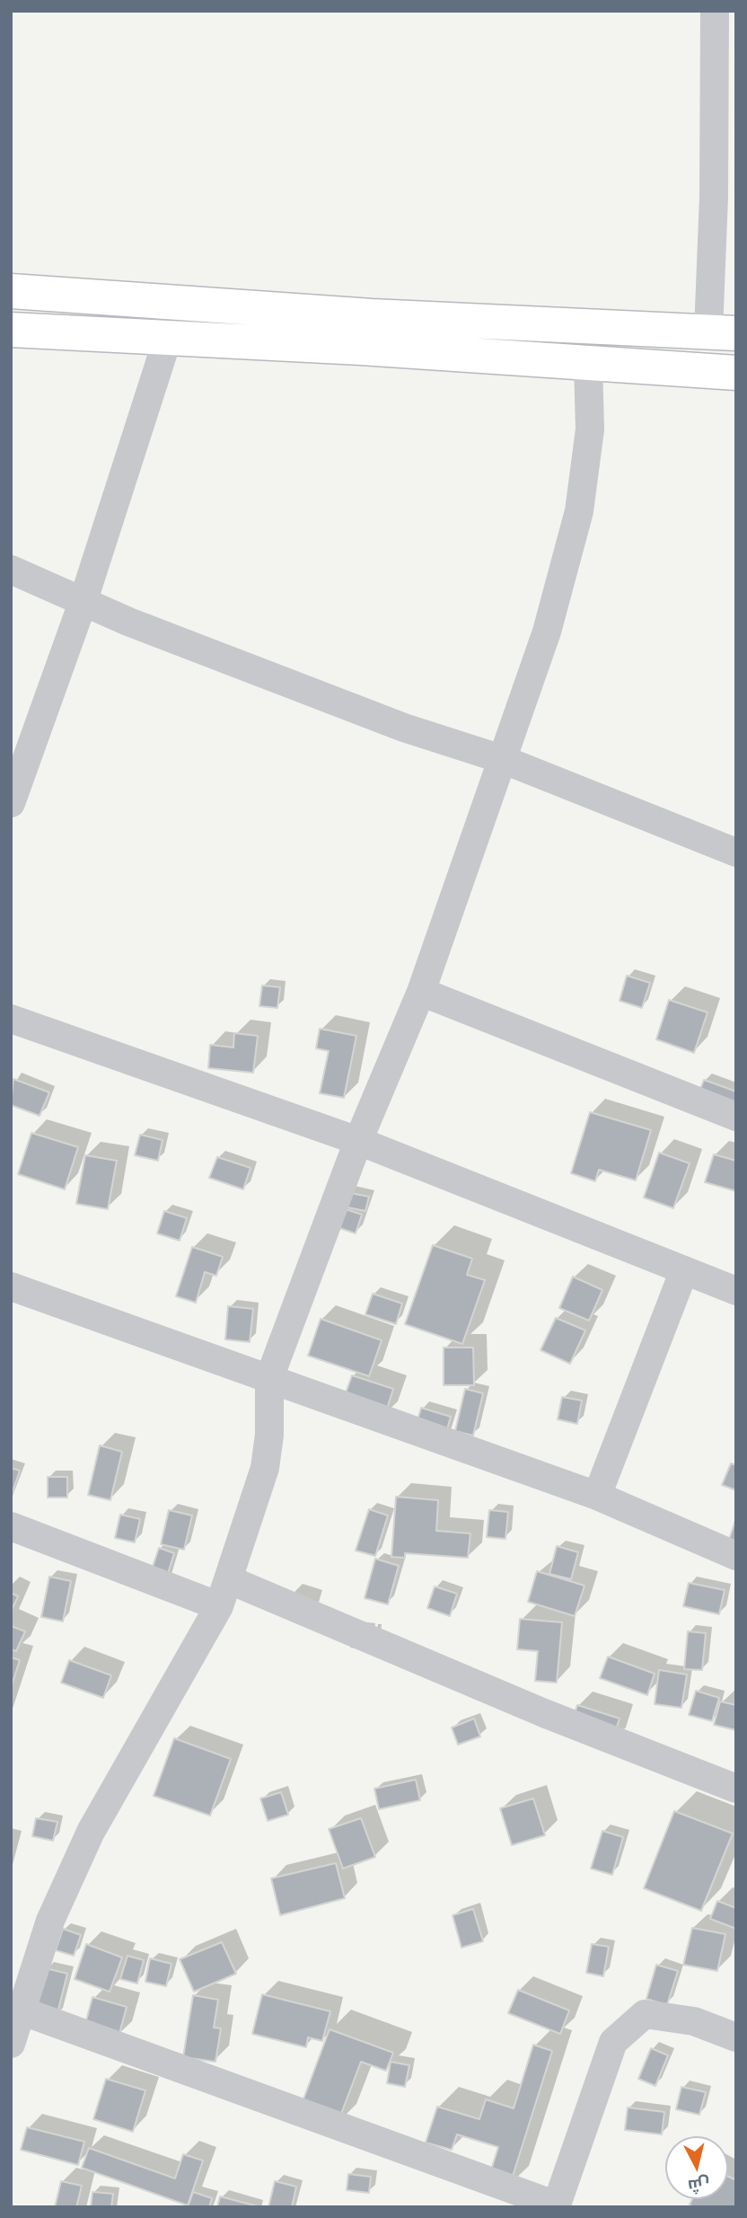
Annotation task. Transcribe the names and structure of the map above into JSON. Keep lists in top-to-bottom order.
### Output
{
  "north": "bottom"
}
